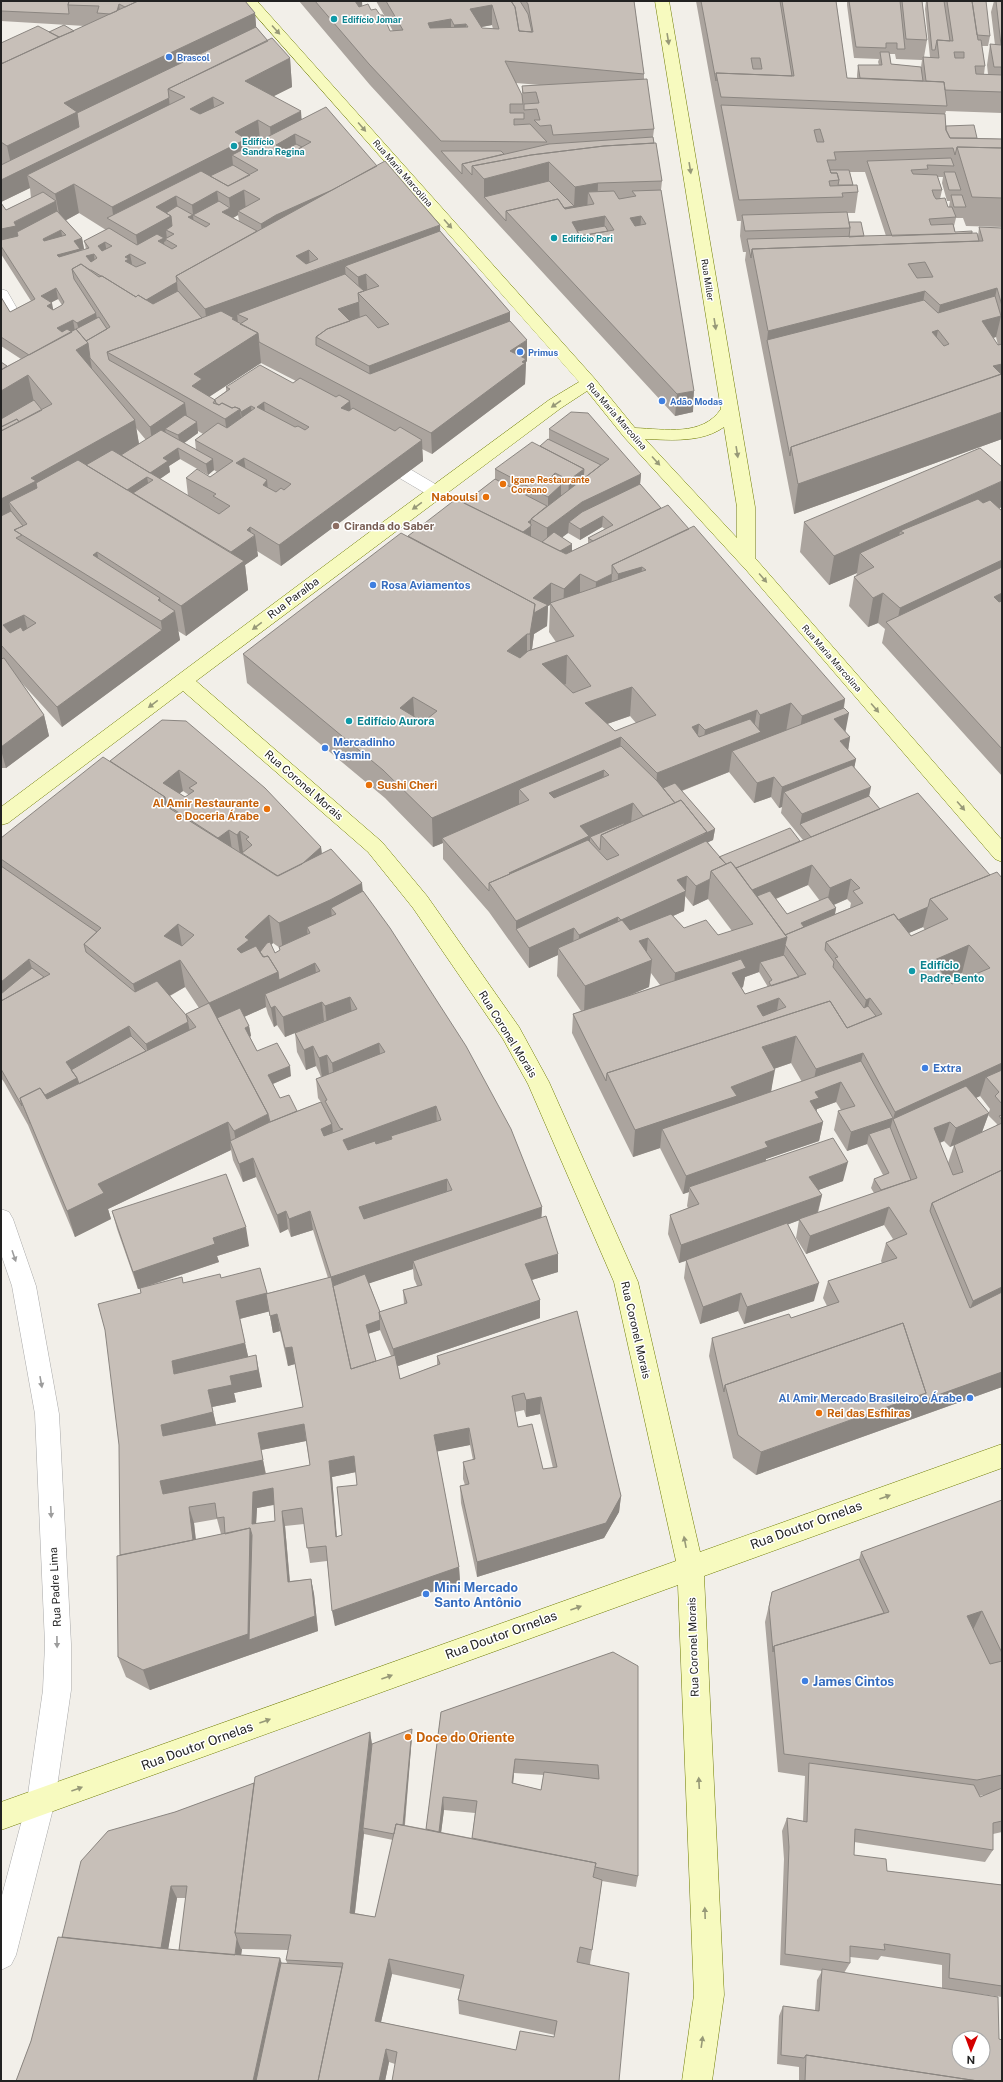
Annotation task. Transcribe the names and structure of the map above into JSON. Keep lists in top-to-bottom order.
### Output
{
  "streets": {
    "main road": [
      "Rua Maria Marcolina",
      "Rua Miller",
      "Rua Paraíba",
      "Rua Coronel Morais",
      "Rua Doutor Ornelas"
    ],
    "street": ["Rua Padre Lima"]
  },
  "crossings": [
    ["Rua Maria Marcolina", "Rua Miller"],
    ["Rua Maria Marcolina", "Rua Paraíba"],
    ["Rua Paraíba", "Rua Coronel Morais"],
    ["Rua Coronel Morais", "Rua Doutor Ornelas"],
    ["Rua Doutor Ornelas", "Rua Padre Lima"]
  ],
  "one_way": [
    "Rua Maria Marcolina",
    "Rua Miller",
    "Rua Paraíba",
    "Rua Coronel Morais",
    "Rua Doutor Ornelas",
    "Rua Padre Lima"
  ],
  "places": [
    "Edifício Jomar",
    "Brascol",
    "Edifício Sandra Regina",
    "Edifício Pari",
    "Primus",
    "Adão Modas",
    "Igane Restaurante Coreano",
    "Naboulsi",
    "Ciranda do Saber",
    "Rosa Aviamentos",
    "Edifício Aurora",
    "Mercadinho Yasmin",
    "Sushi Cheri",
    "Al Amir Restaurante e Doceria Árabe",
    "Edifício Padre Bento",
    "Extra",
    "Al Amir Mercado Brasileiro e Árabe",
    "Rei das Esfhiras",
    "Mini Mercado Santo Antônio",
    "James Cintos",
    "Doce do Oriente"
  ],
  "north": "bottom"
}
